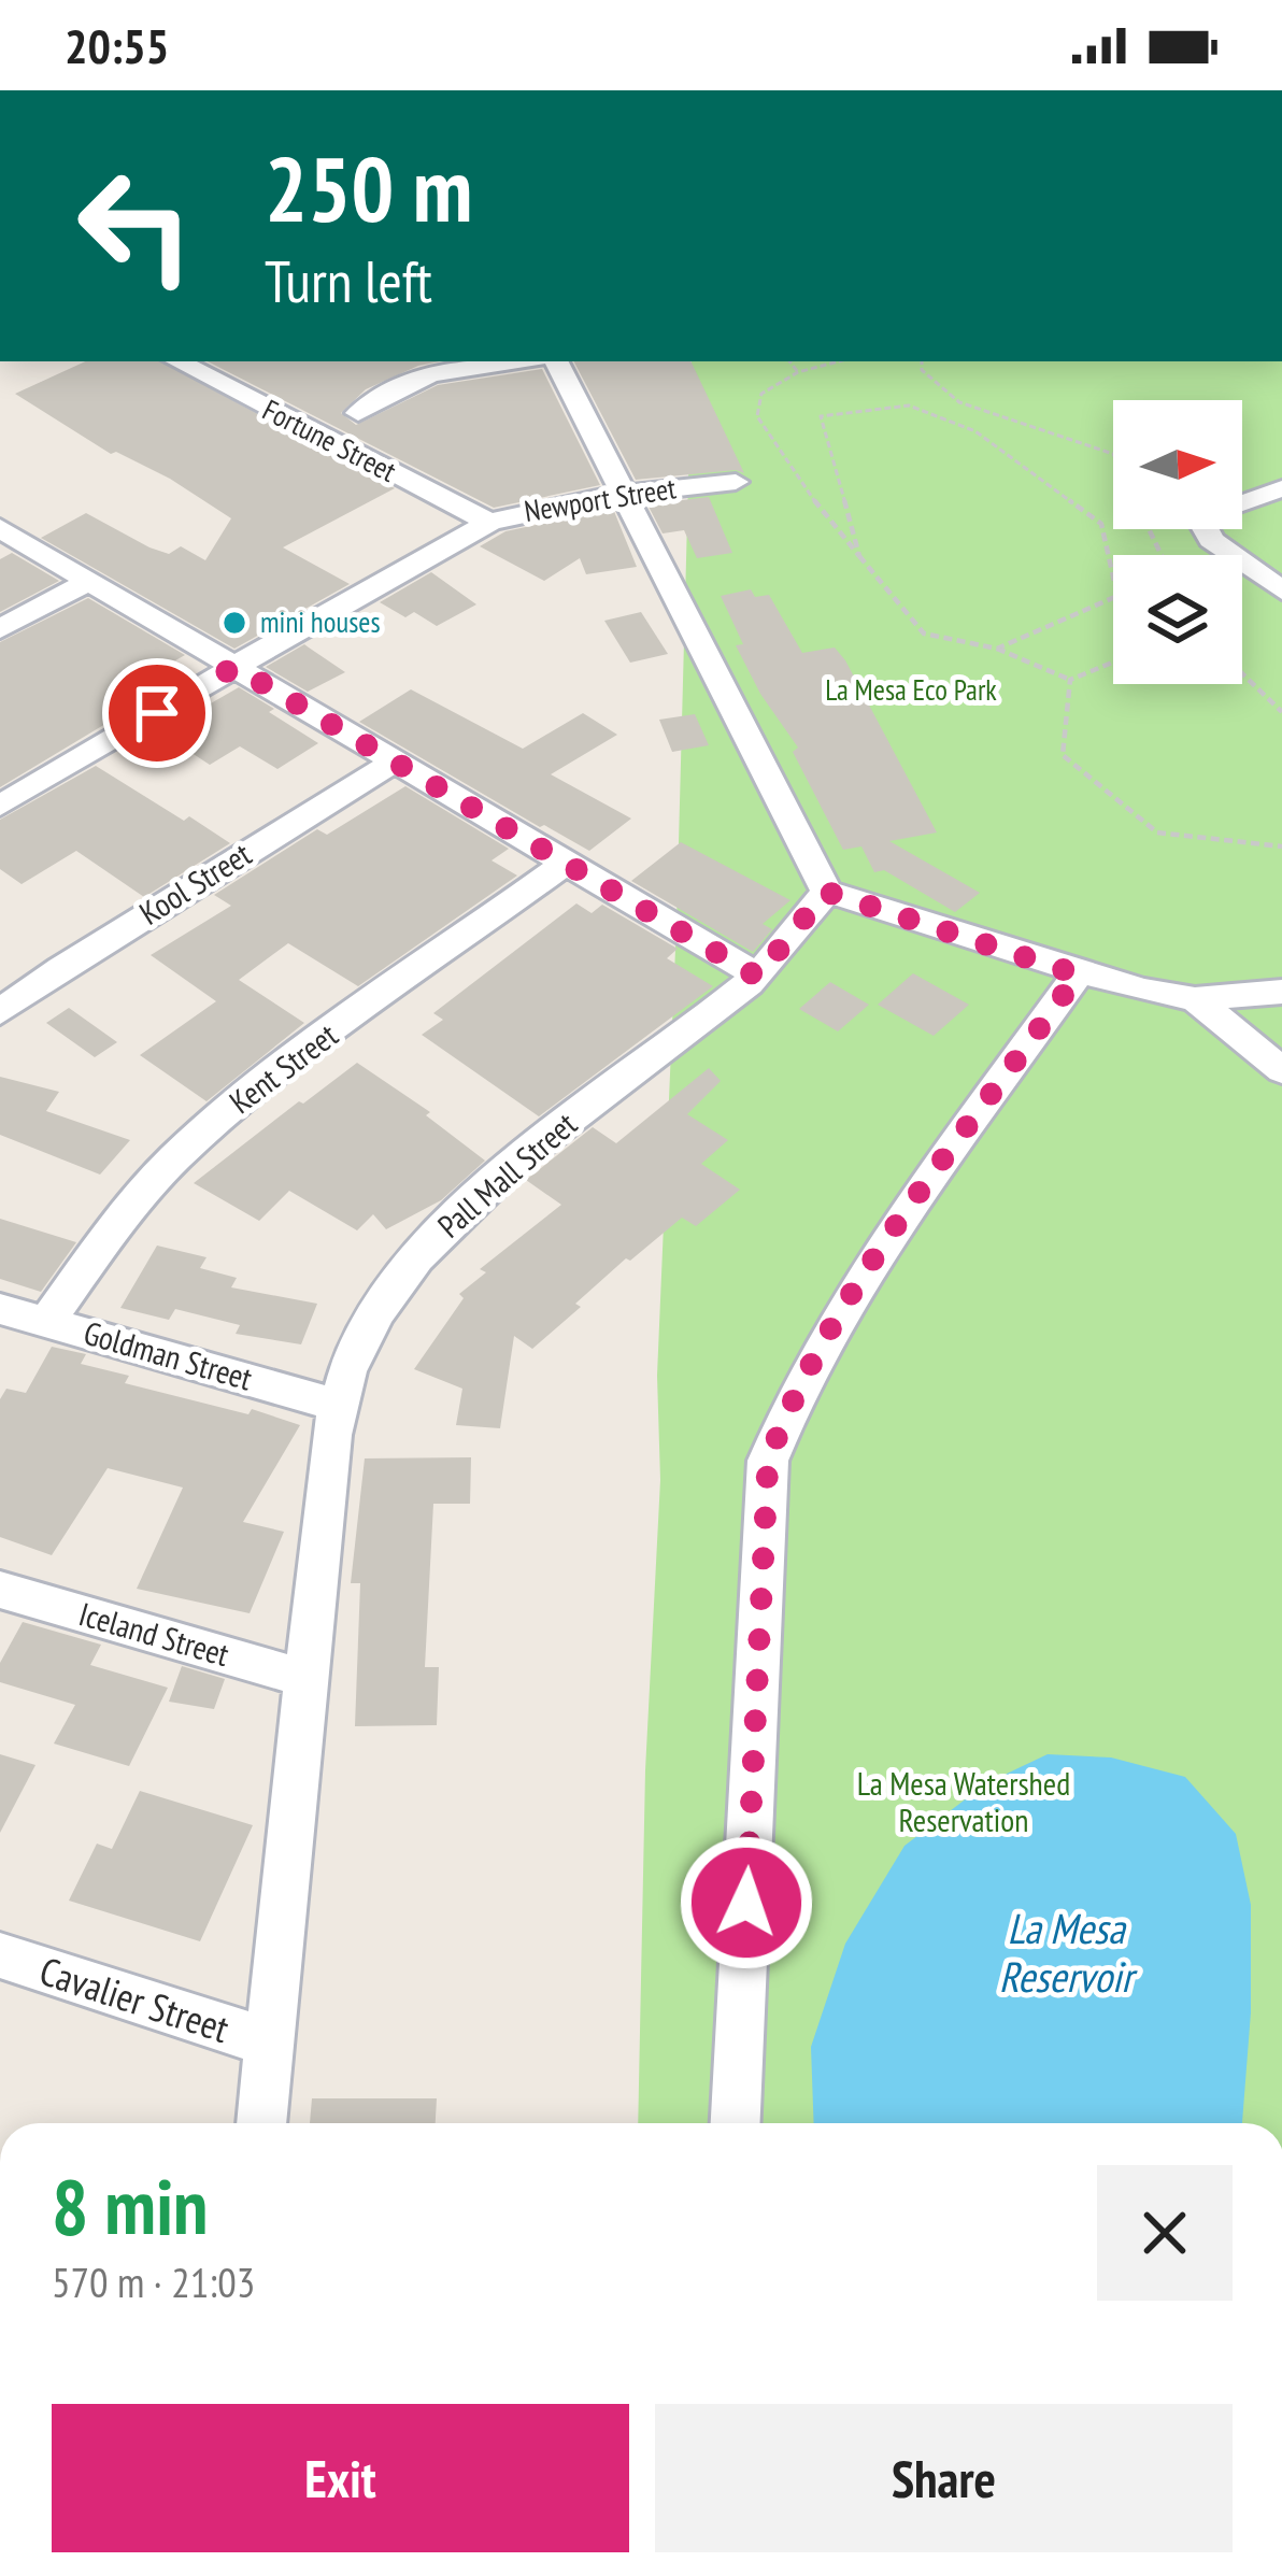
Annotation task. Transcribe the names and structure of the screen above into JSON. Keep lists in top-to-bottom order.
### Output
{
  "streets": {
    "street": [
      "Fortune Street",
      "Newport Street",
      "Kool Street",
      "Kent Street",
      "Pall Mall Street",
      "Goldman Street",
      "Iceland Street",
      "Cavalier Street"
    ]
  },
  "crossings": [
    ["Fortune Street", "Newport Street"],
    ["Kent Street", "Goldman Street"],
    ["Pall Mall Street", "Goldman Street"],
    ["Pall Mall Street", "Iceland Street"],
    ["Pall Mall Street", "Cavalier Street"]
  ],
  "water": ["La Mesa Reservoir"],
  "parks": ["La Mesa Eco Park", "La Mesa Watershed Reservation"],
  "places": ["mini houses"],
  "north": "right",
  "page": {
    "status": "20:55",
    "turn": ["250 m", "Turn left"],
    "heading": ["8 min", "570 m · 21:03"],
    "buttons": ["Exit", "Share"]
  }
}
